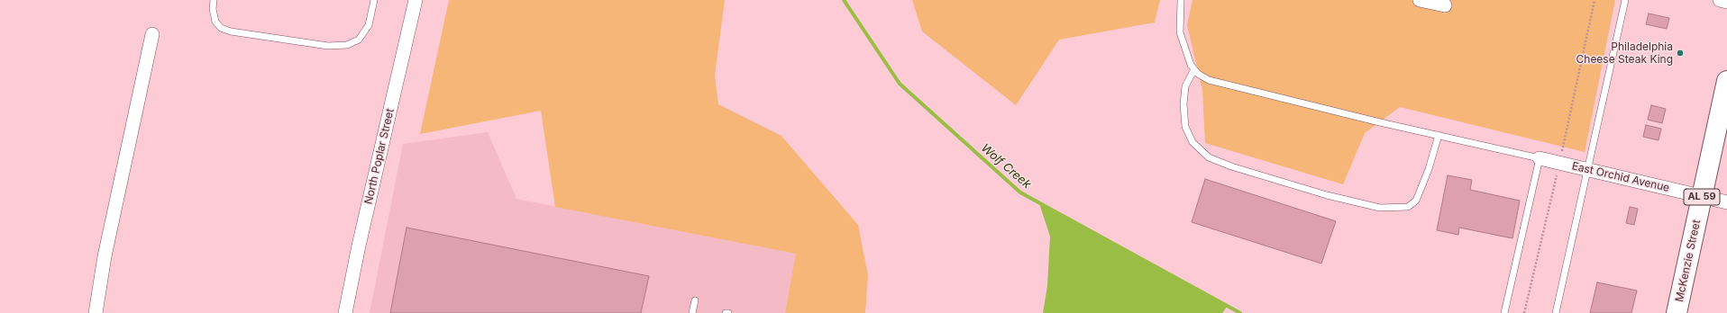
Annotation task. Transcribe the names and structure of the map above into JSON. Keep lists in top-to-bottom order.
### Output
{
  "streets": {
    "main road": ["AL 59", "McKenzie Street"],
    "street": ["North Poplar Street", "East Orchid Avenue"]
  },
  "crossings": [
    ["East Orchid Avenue", "McKenzie Street"]
  ],
  "water": ["Wolf Creek"],
  "places": ["Philadelphia Cheese Steak King"]
}
